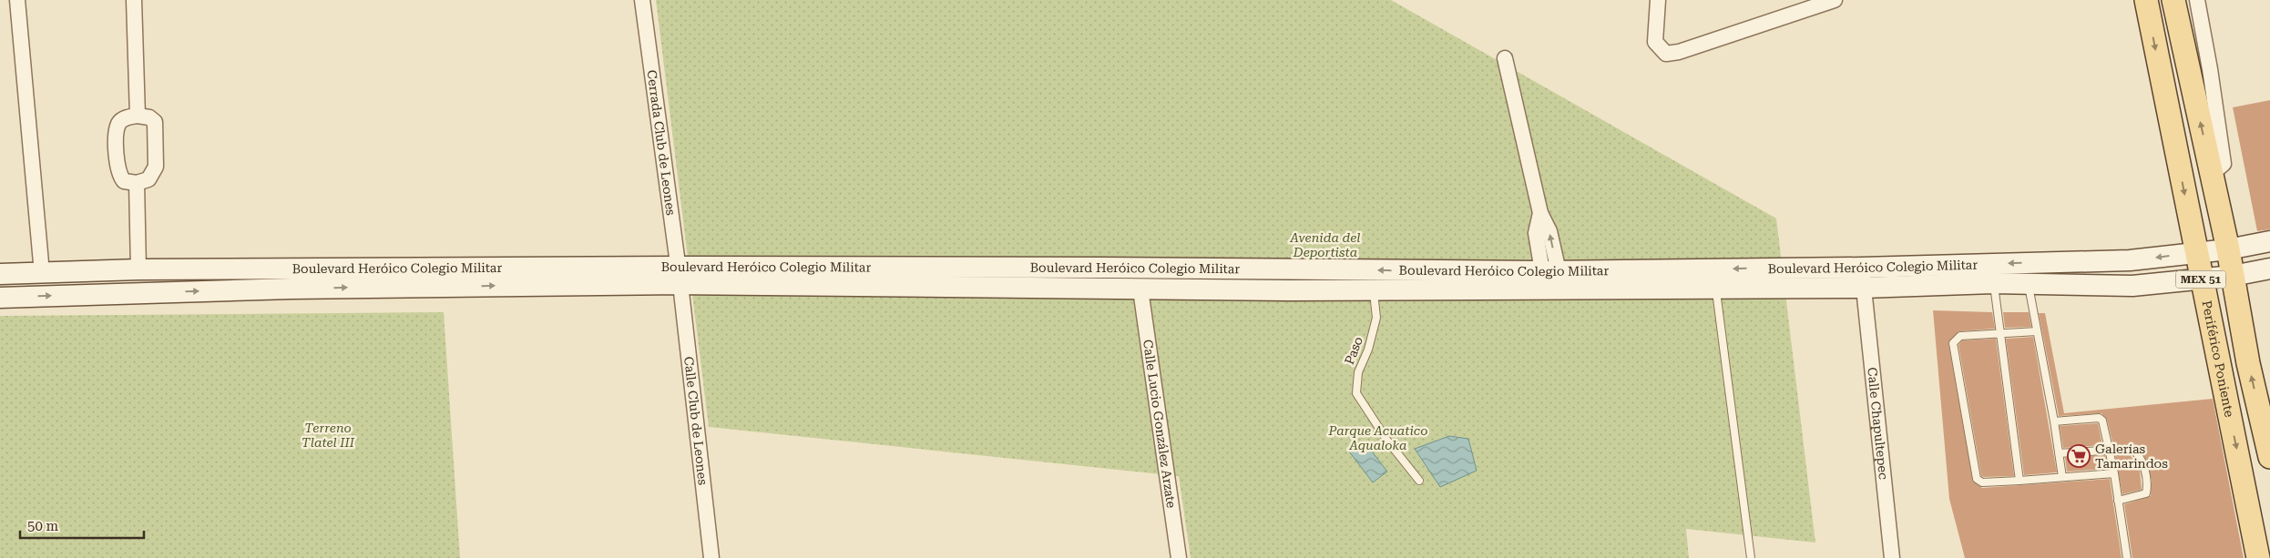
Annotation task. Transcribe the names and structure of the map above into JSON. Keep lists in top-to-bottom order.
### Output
{
  "streets": {
    "main road": ["Boulevard Heróico Colegio Militar", "MEX 51", "Periférico Poniente"],
    "street": [
      "Cerrada Club de Leones",
      "Calle Club de Leones",
      "Calle Lucio González Arzate",
      "Calle Chapultepec"
    ],
    "lane": ["Paso"]
  },
  "crossings": [
    ["Cerrada Club de Leones", "Boulevard Heróico Colegio Militar"],
    ["Cerrada Club de Leones", "Calle Club de Leones"],
    ["Boulevard Heróico Colegio Militar", "MEX 51"],
    ["Boulevard Heróico Colegio Militar", "Paso"],
    ["Boulevard Heróico Colegio Militar", "Periférico Poniente"],
    ["Boulevard Heróico Colegio Militar", "Calle Club de Leones"],
    ["Boulevard Heróico Colegio Militar", "Calle Lucio González Arzate"],
    ["Boulevard Heróico Colegio Militar", "Calle Chapultepec"]
  ],
  "parks": ["Avenida del Deportista", "Terreno Tlatel III", "Parque Acuatico Aqualoka"],
  "places": {
    "supermarket": ["Galerías Tamarindos"]
  },
  "scale_bar": "50 m"
}
